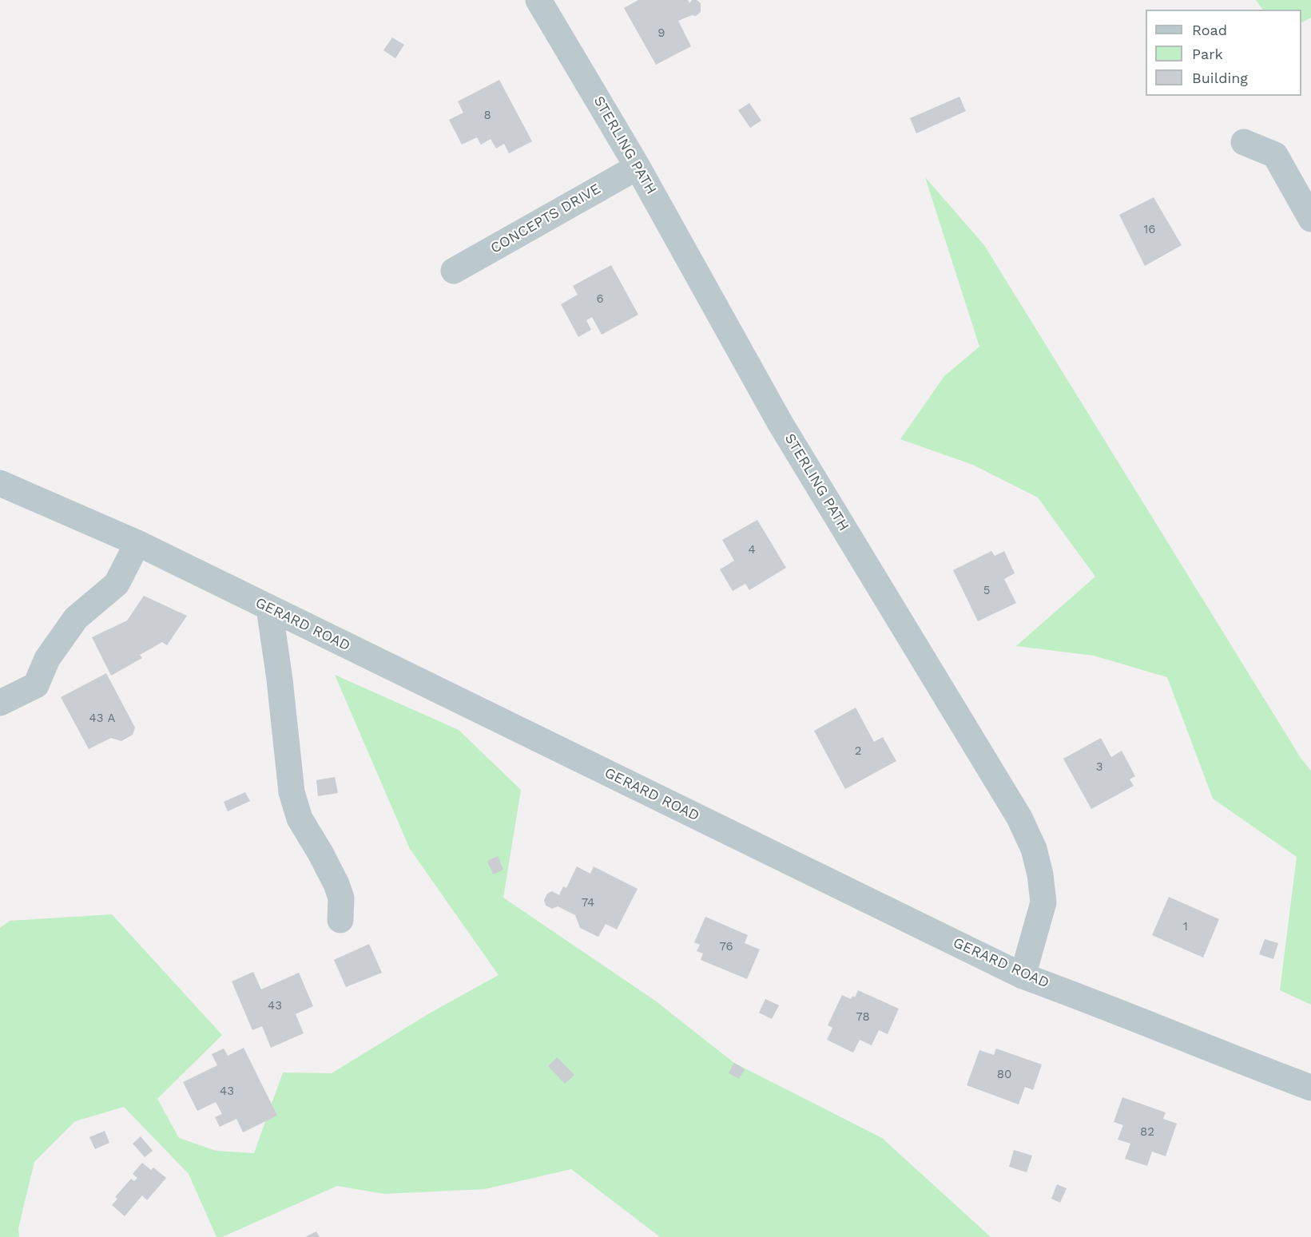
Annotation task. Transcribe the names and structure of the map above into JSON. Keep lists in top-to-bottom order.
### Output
{
  "streets": {
    "street": ["STERLING PATH", "CONCEPTS DRIVE", "GERARD ROAD"]
  },
  "crossings": [
    ["STERLING PATH", "CONCEPTS DRIVE"],
    ["STERLING PATH", "GERARD ROAD"]
  ],
  "house_numbers": [
    "9",
    "8",
    "16",
    "6",
    "4",
    "5",
    "43 A",
    "2",
    "3",
    "74",
    "1",
    "76",
    "43",
    "78",
    "80",
    "43",
    "82"
  ],
  "legend": ["Road", "Park", "Building"]
}
